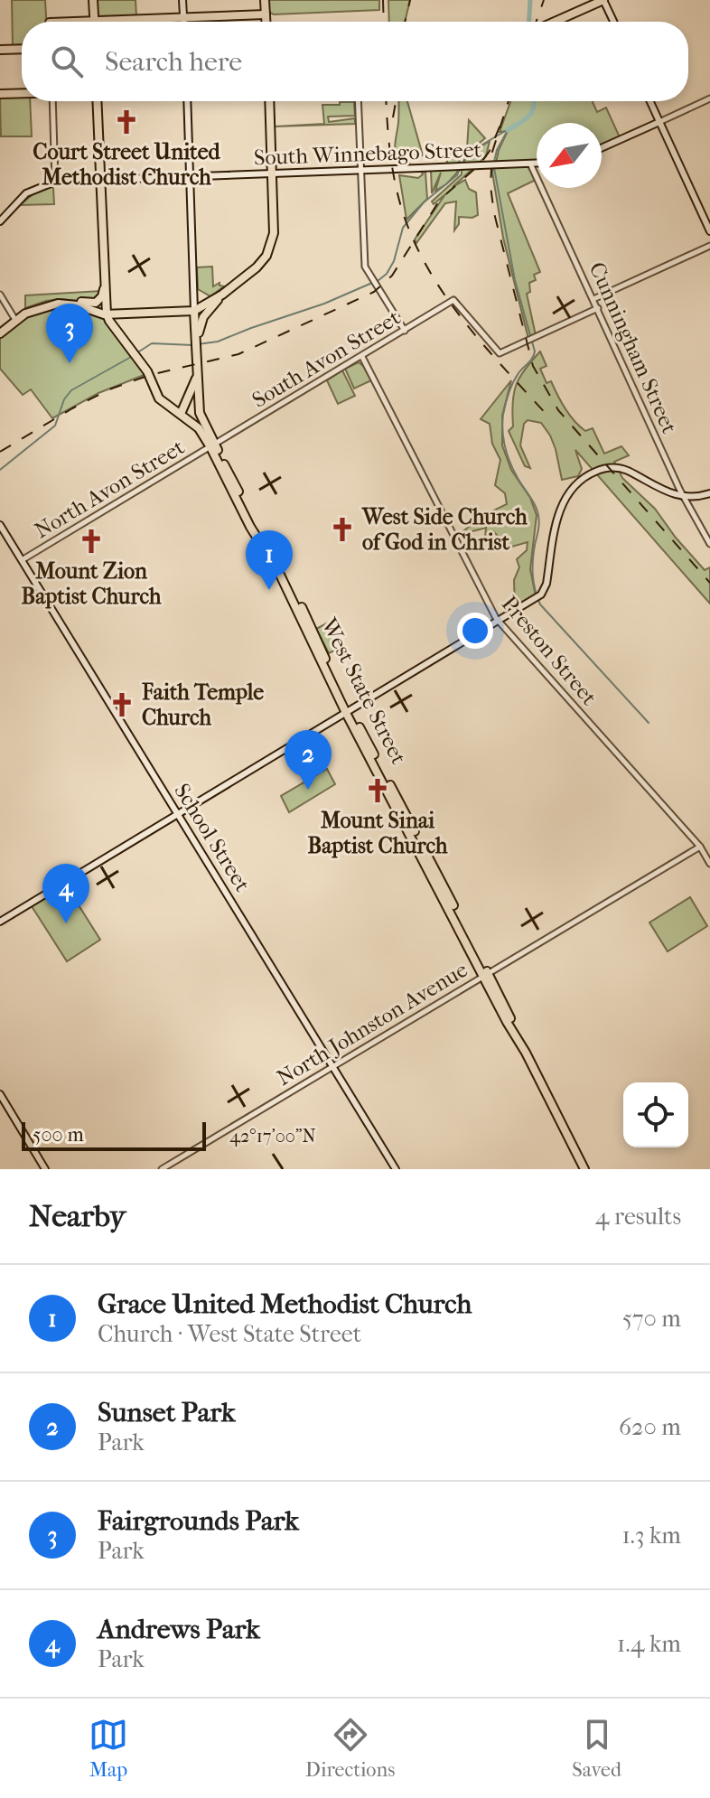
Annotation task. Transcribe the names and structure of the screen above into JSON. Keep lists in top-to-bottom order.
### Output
{
  "streets": {
    "main road": ["South Winnebago Street", "West State Street", "School Street"],
    "street": [
      "Cunningham Street",
      "South Avon Street",
      "North Avon Street",
      "Preston Street",
      "North Johnston Avenue"
    ]
  },
  "crossings": [
    ["South Winnebago Street", "Cunningham Street"],
    ["South Winnebago Street", "West State Street"],
    ["Cunningham Street", "South Avon Street"],
    ["South Avon Street", "North Avon Street"],
    ["South Avon Street", "Preston Street"],
    ["South Avon Street", "West State Street"],
    ["North Avon Street", "West State Street"],
    ["North Avon Street", "School Street"],
    ["Preston Street", "North Johnston Avenue"],
    ["West State Street", "North Johnston Avenue"],
    ["School Street", "North Johnston Avenue"]
  ],
  "places": {
    "church": [
      "Court Street United Methodist Church",
      "West Side Church of God in Christ",
      "Mount Zion Baptist Church",
      "Faith Temple Church",
      "Mount Sinai Baptist Church"
    ]
  },
  "scale_bar": "500 m",
  "north": "bottom left",
  "page": {
    "search": "Search here",
    "pins": [
      "3",
      "1",
      "2",
      "4"
    ],
    "scale": "500 m",
    "heading": ["Nearby", "4 results"],
    "list": [
      {
        "mark": "1",
        "name": "Grace United Methodist Church",
        "note": "Church · West State Street",
        "value": "570 m"
      },
      {
        "mark": "2",
        "name": "Sunset Park",
        "note": "Park",
        "value": "620 m"
      },
      {
        "mark": "3",
        "name": "Fairgrounds Park",
        "note": "Park",
        "value": "1.3 km"
      },
      {
        "mark": "4",
        "name": "Andrews Park",
        "note": "Park",
        "value": "1.4 km"
      }
    ],
    "nav": ["Map", "Directions", "Saved"]
  },
  "coordinates": ["42°17'00\"N"]
}
